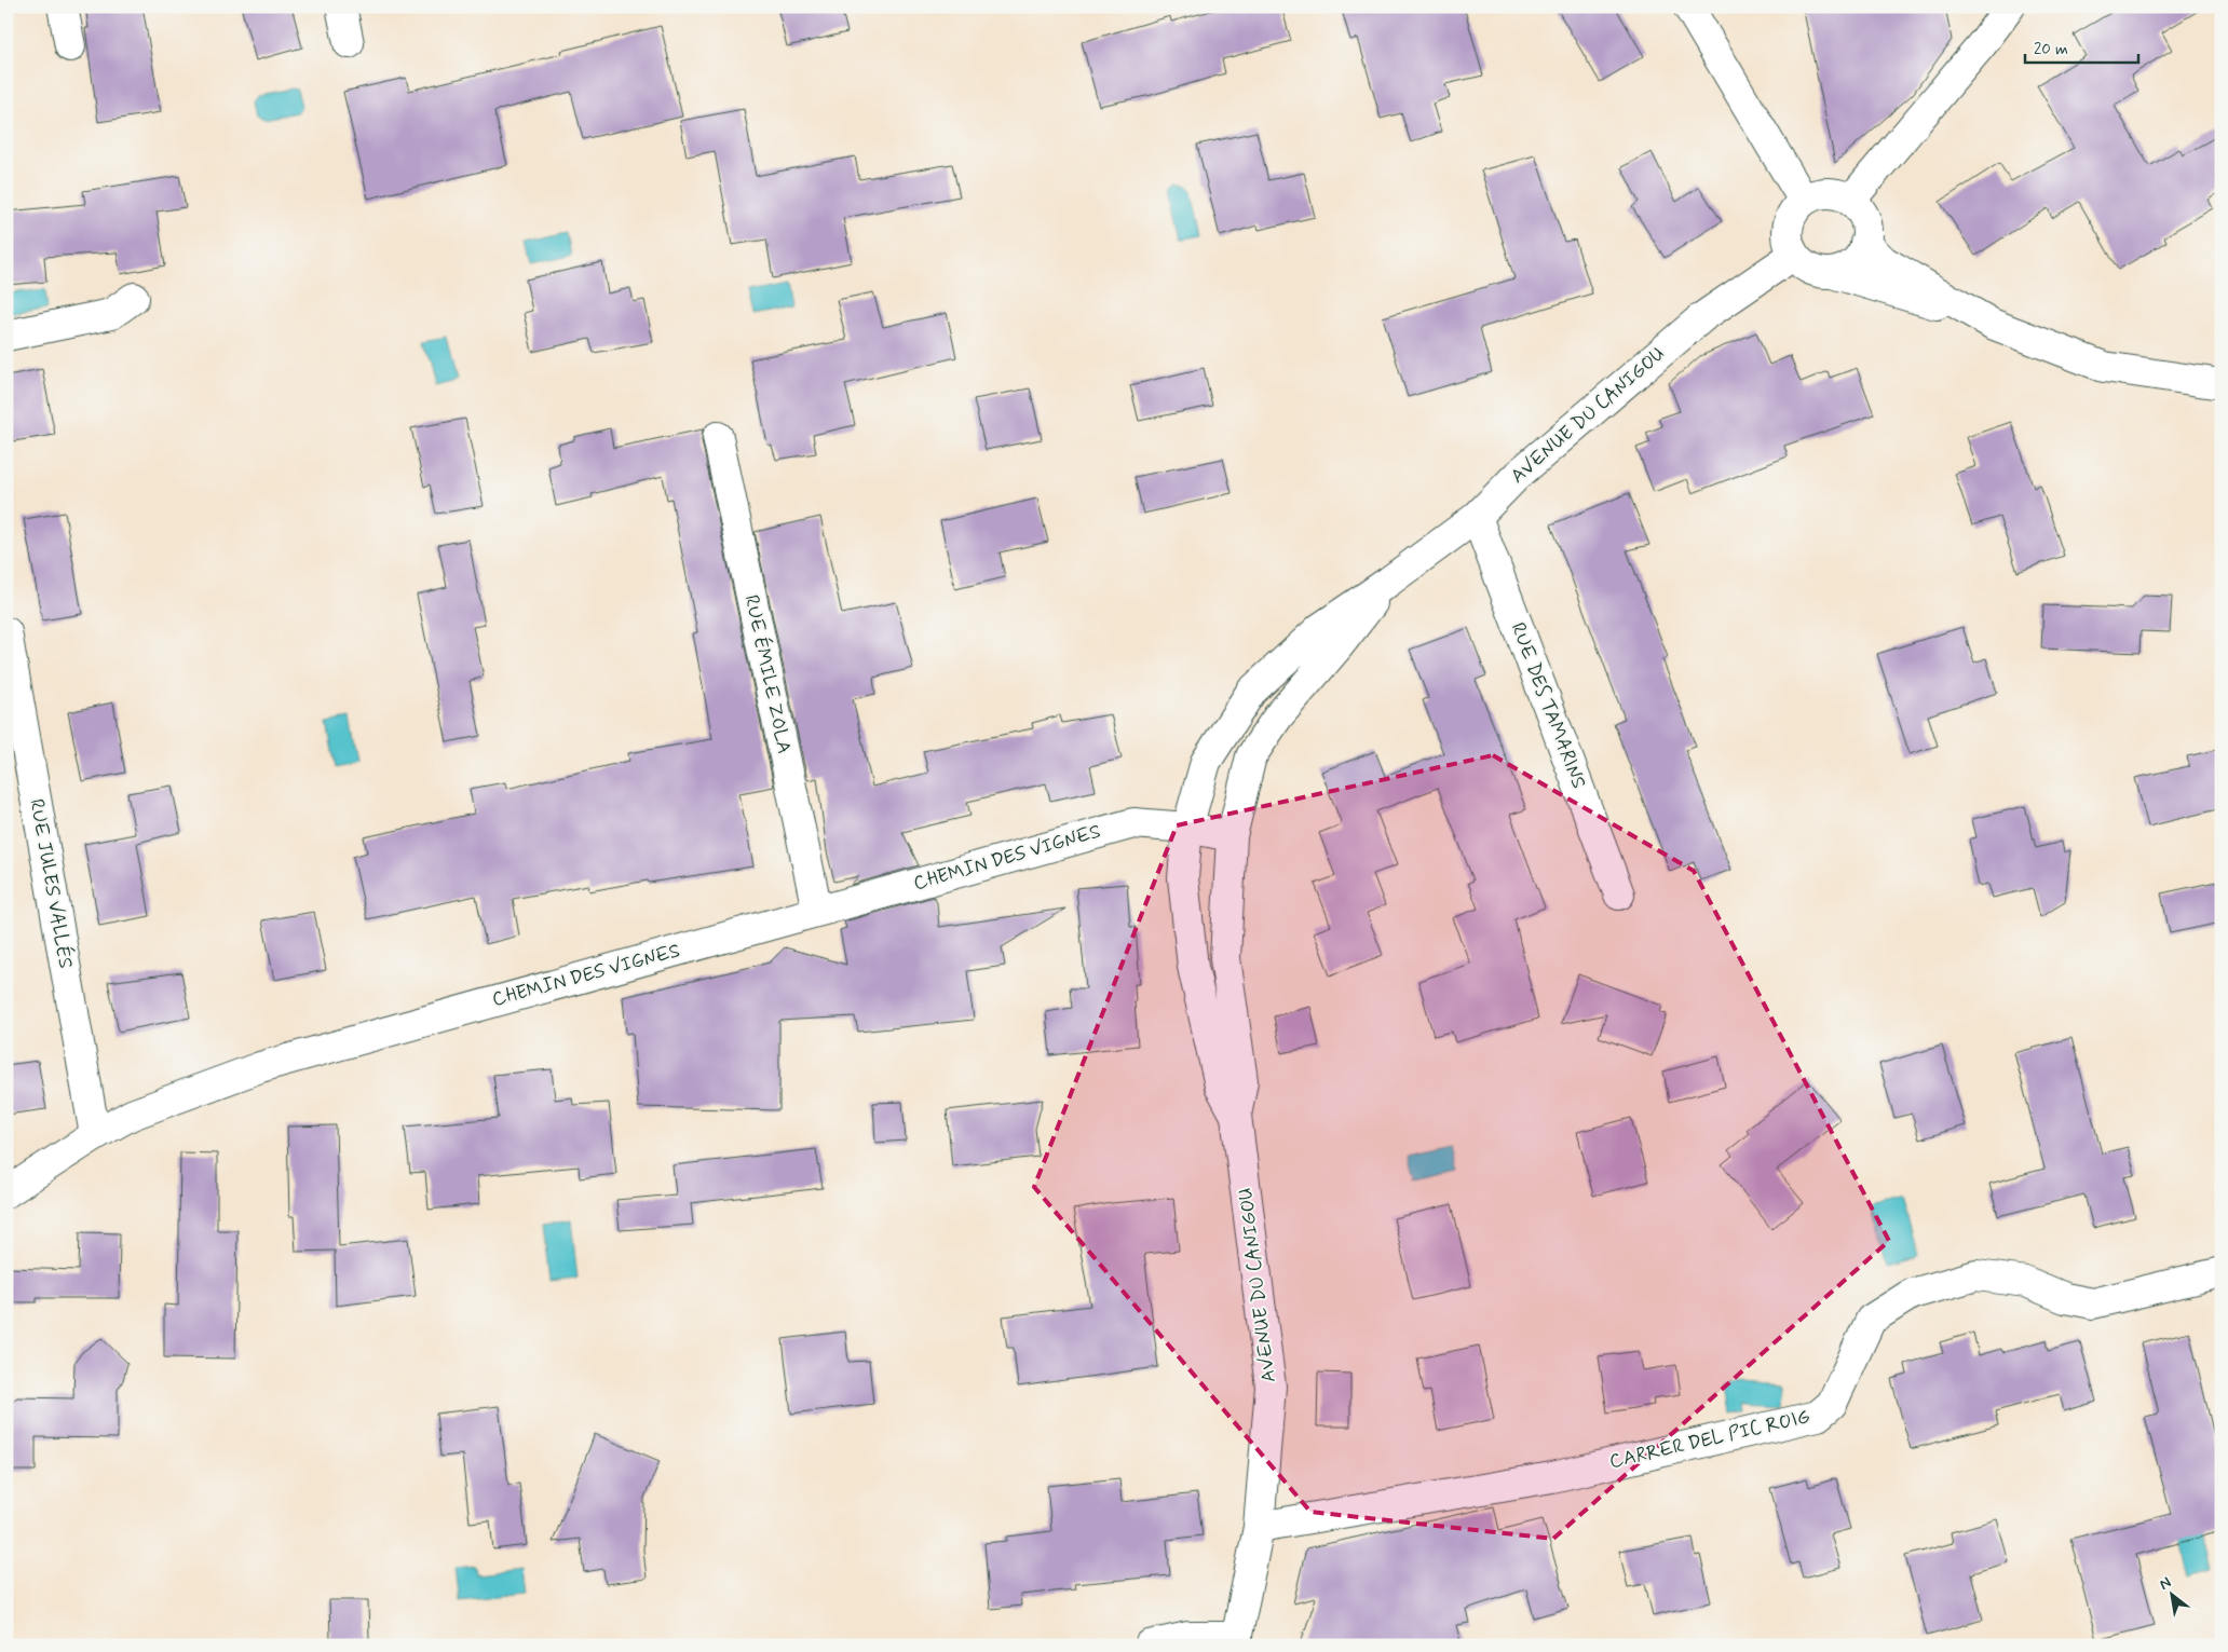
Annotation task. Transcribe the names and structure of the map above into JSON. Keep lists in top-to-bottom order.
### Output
{
  "streets": {
    "street": [
      "AVENUE DU CANIGOU",
      "RUE ÉMILE ZOLA",
      "RUE DES TAMARINS",
      "CHEMIN DES VIGNES",
      "RUE JULES VALLÉS",
      "CARRER DEL PIC ROIG"
    ]
  },
  "crossings": [
    ["AVENUE DU CANIGOU", "RUE DES TAMARINS"],
    ["AVENUE DU CANIGOU", "CHEMIN DES VIGNES"],
    ["AVENUE DU CANIGOU", "CARRER DEL PIC ROIG"],
    ["RUE ÉMILE ZOLA", "CHEMIN DES VIGNES"],
    ["CHEMIN DES VIGNES", "RUE JULES VALLÉS"]
  ],
  "scale_bar": "20 m",
  "north": "top left"
}
